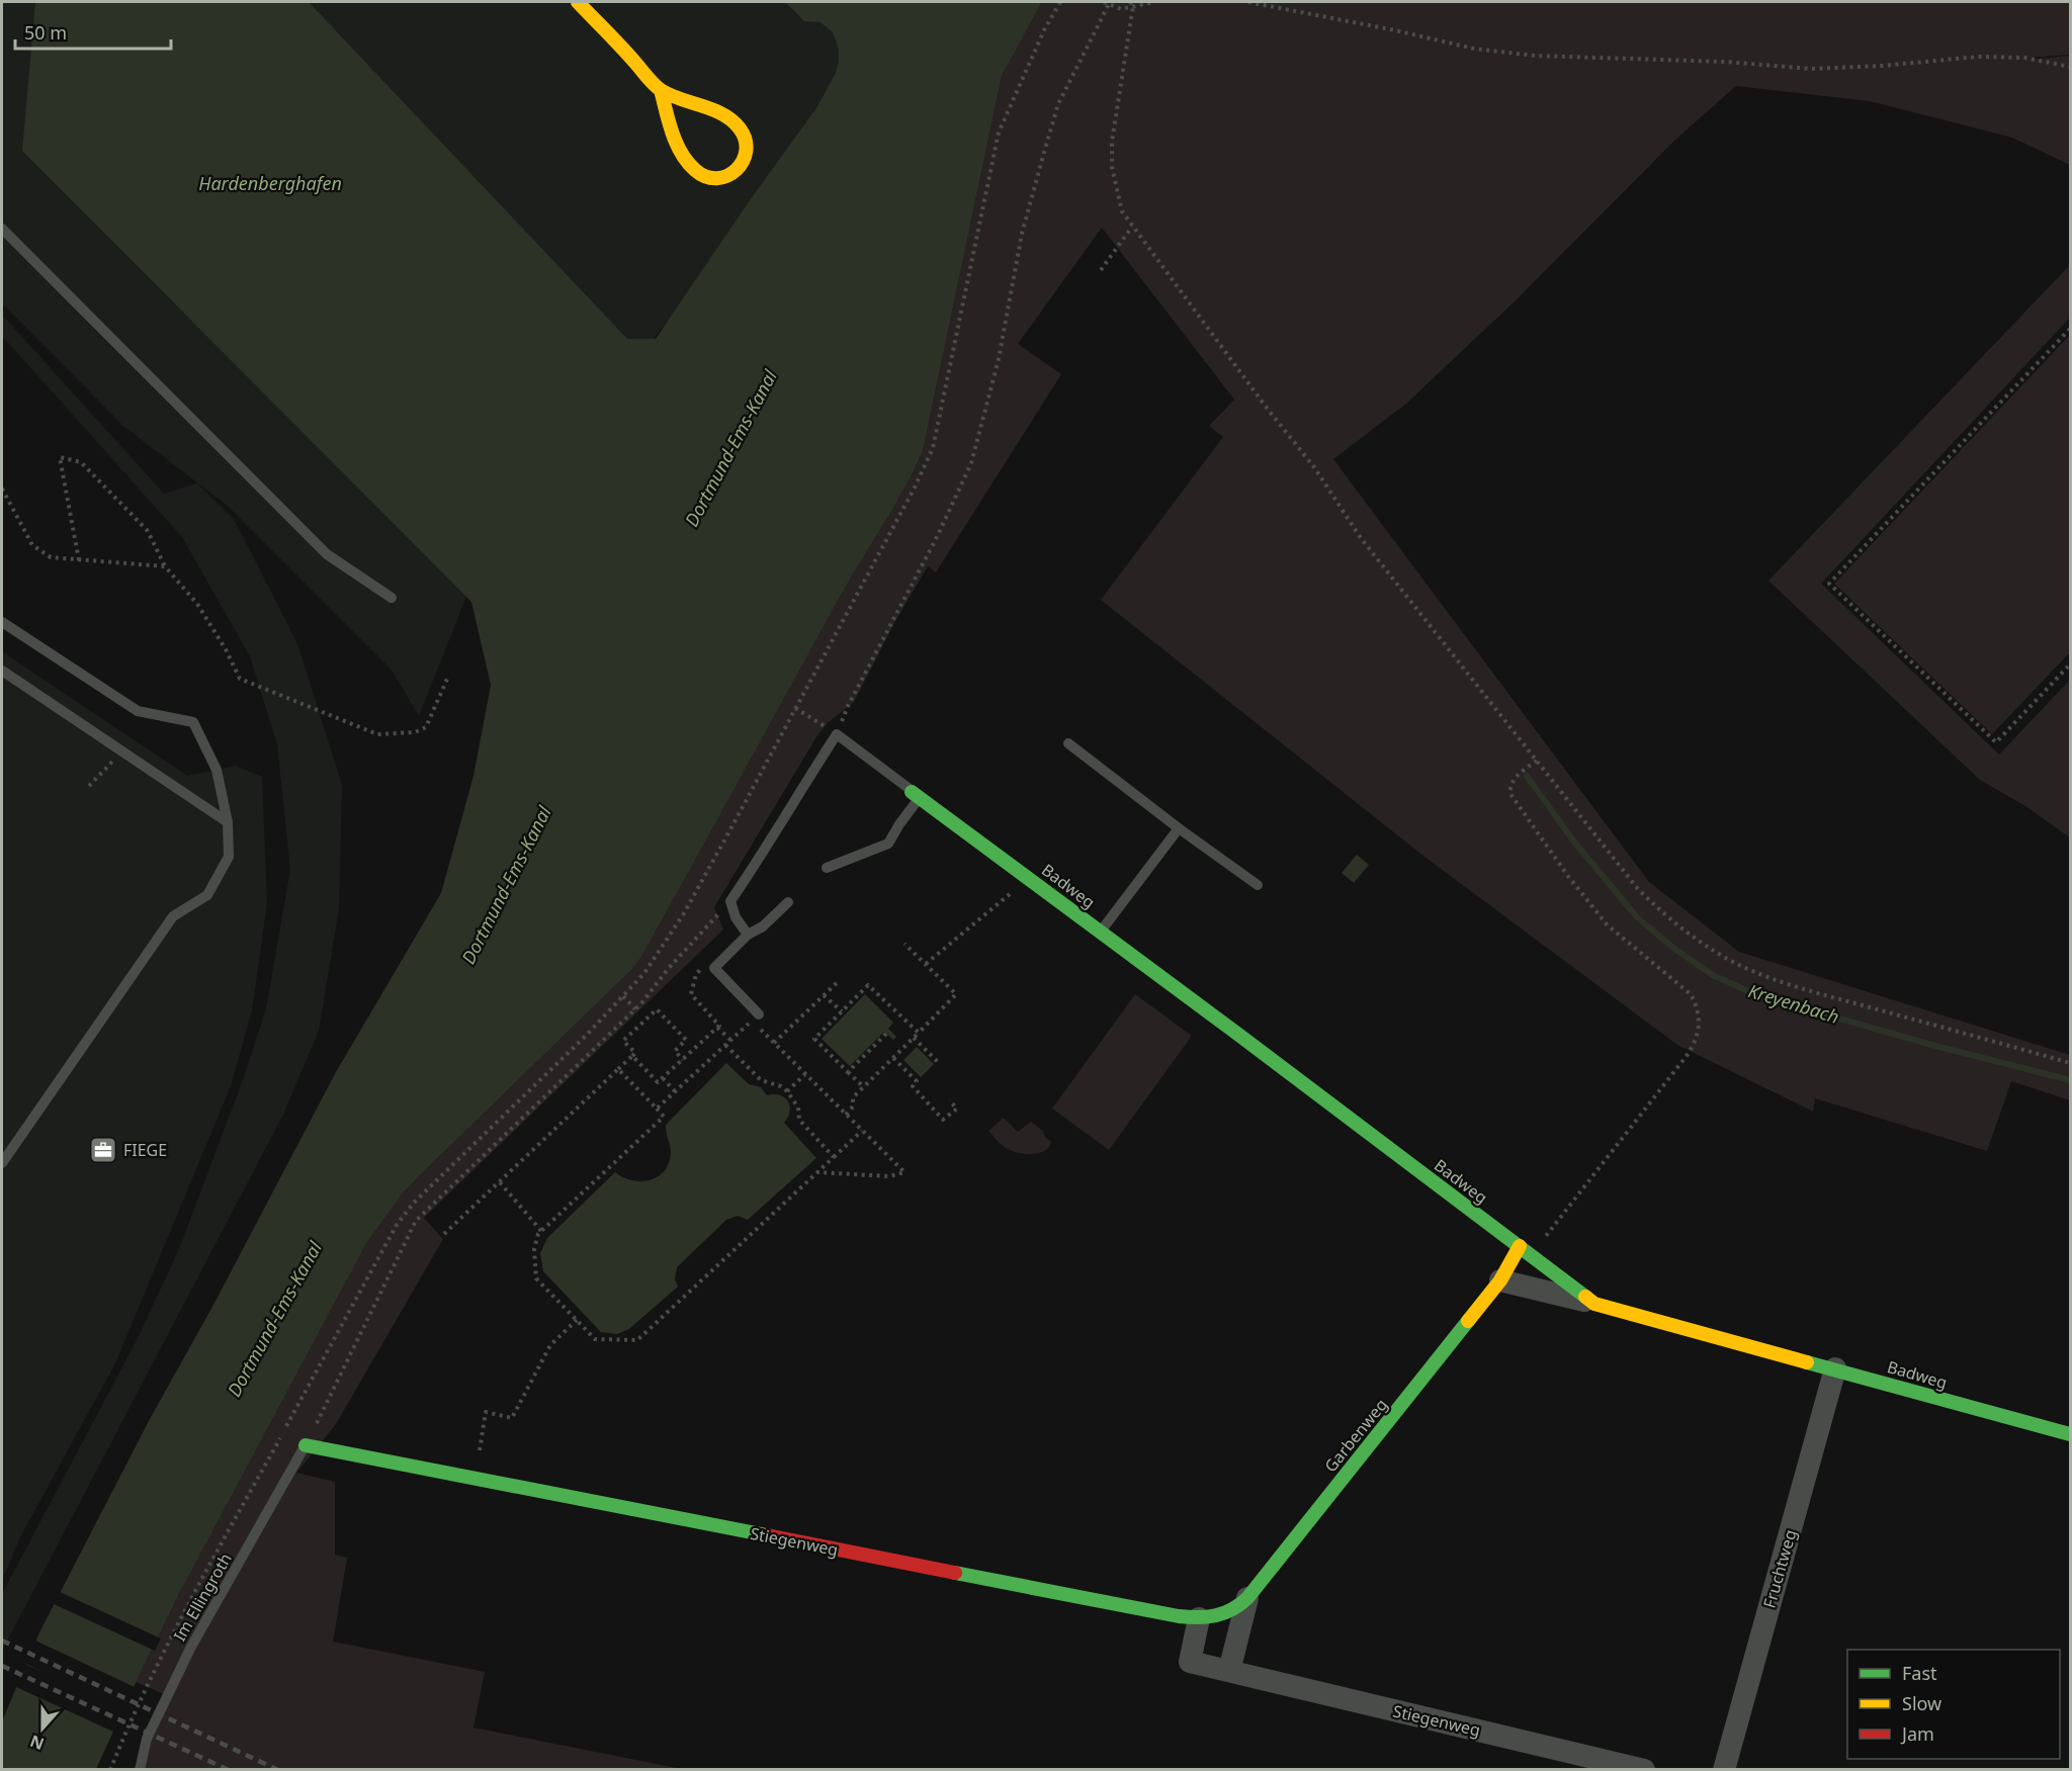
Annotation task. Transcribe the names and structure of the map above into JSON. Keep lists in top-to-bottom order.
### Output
{
  "streets": {
    "street": [
      "Badweg",
      "Garbenweg",
      "Stiegenweg",
      "Fruchtweg"
    ],
    "lane": ["Im Ellingroth"]
  },
  "crossings": [
    ["Badweg", "Garbenweg"],
    ["Badweg", "Fruchtweg"],
    ["Garbenweg", "Stiegenweg"],
    ["Stiegenweg", "Im Ellingroth"]
  ],
  "water": ["Hardenberghafen", "Dortmund-Ems-Kanal", "Kreyenbach"],
  "places": {
    "office": ["FIEGE"]
  },
  "legend": ["Fast", "Slow", "Jam"],
  "scale_bar": "50 m",
  "north": "bottom"
}
